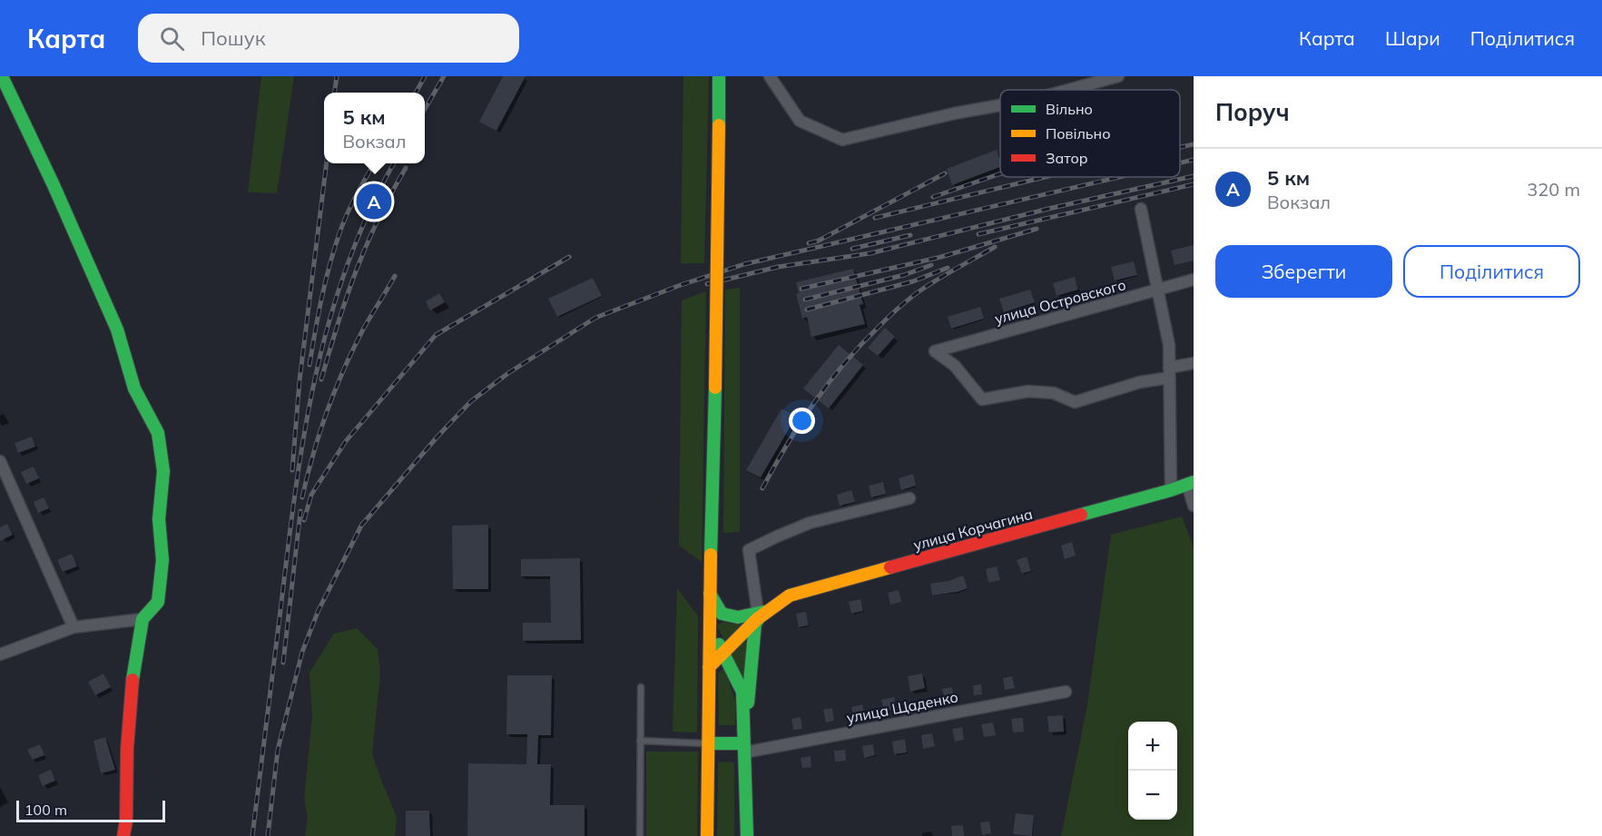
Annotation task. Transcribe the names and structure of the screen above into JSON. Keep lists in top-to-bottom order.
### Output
{
  "streets": {
    "street": ["улица Островского", "улица Корчагина", "улица Щаденко"]
  },
  "legend": ["Вільно", "Повільно", "Затор"],
  "scale_bar": "100 m",
  "page": {
    "header": "Карта",
    "search": "Пошук",
    "nav": ["Карта", "Шари", "Поділитися"],
    "heading": "Поруч",
    "popup": ["5 км", "Вокзал"],
    "list": [
      {
        "mark": "A",
        "name": "5 км",
        "note": "Вокзал",
        "value": "320 m"
      }
    ],
    "pins": "A",
    "buttons": ["Зберегти", "Поділитися"],
    "map_buttons": ["+", "−"],
    "scale": "100 m"
  }
}
